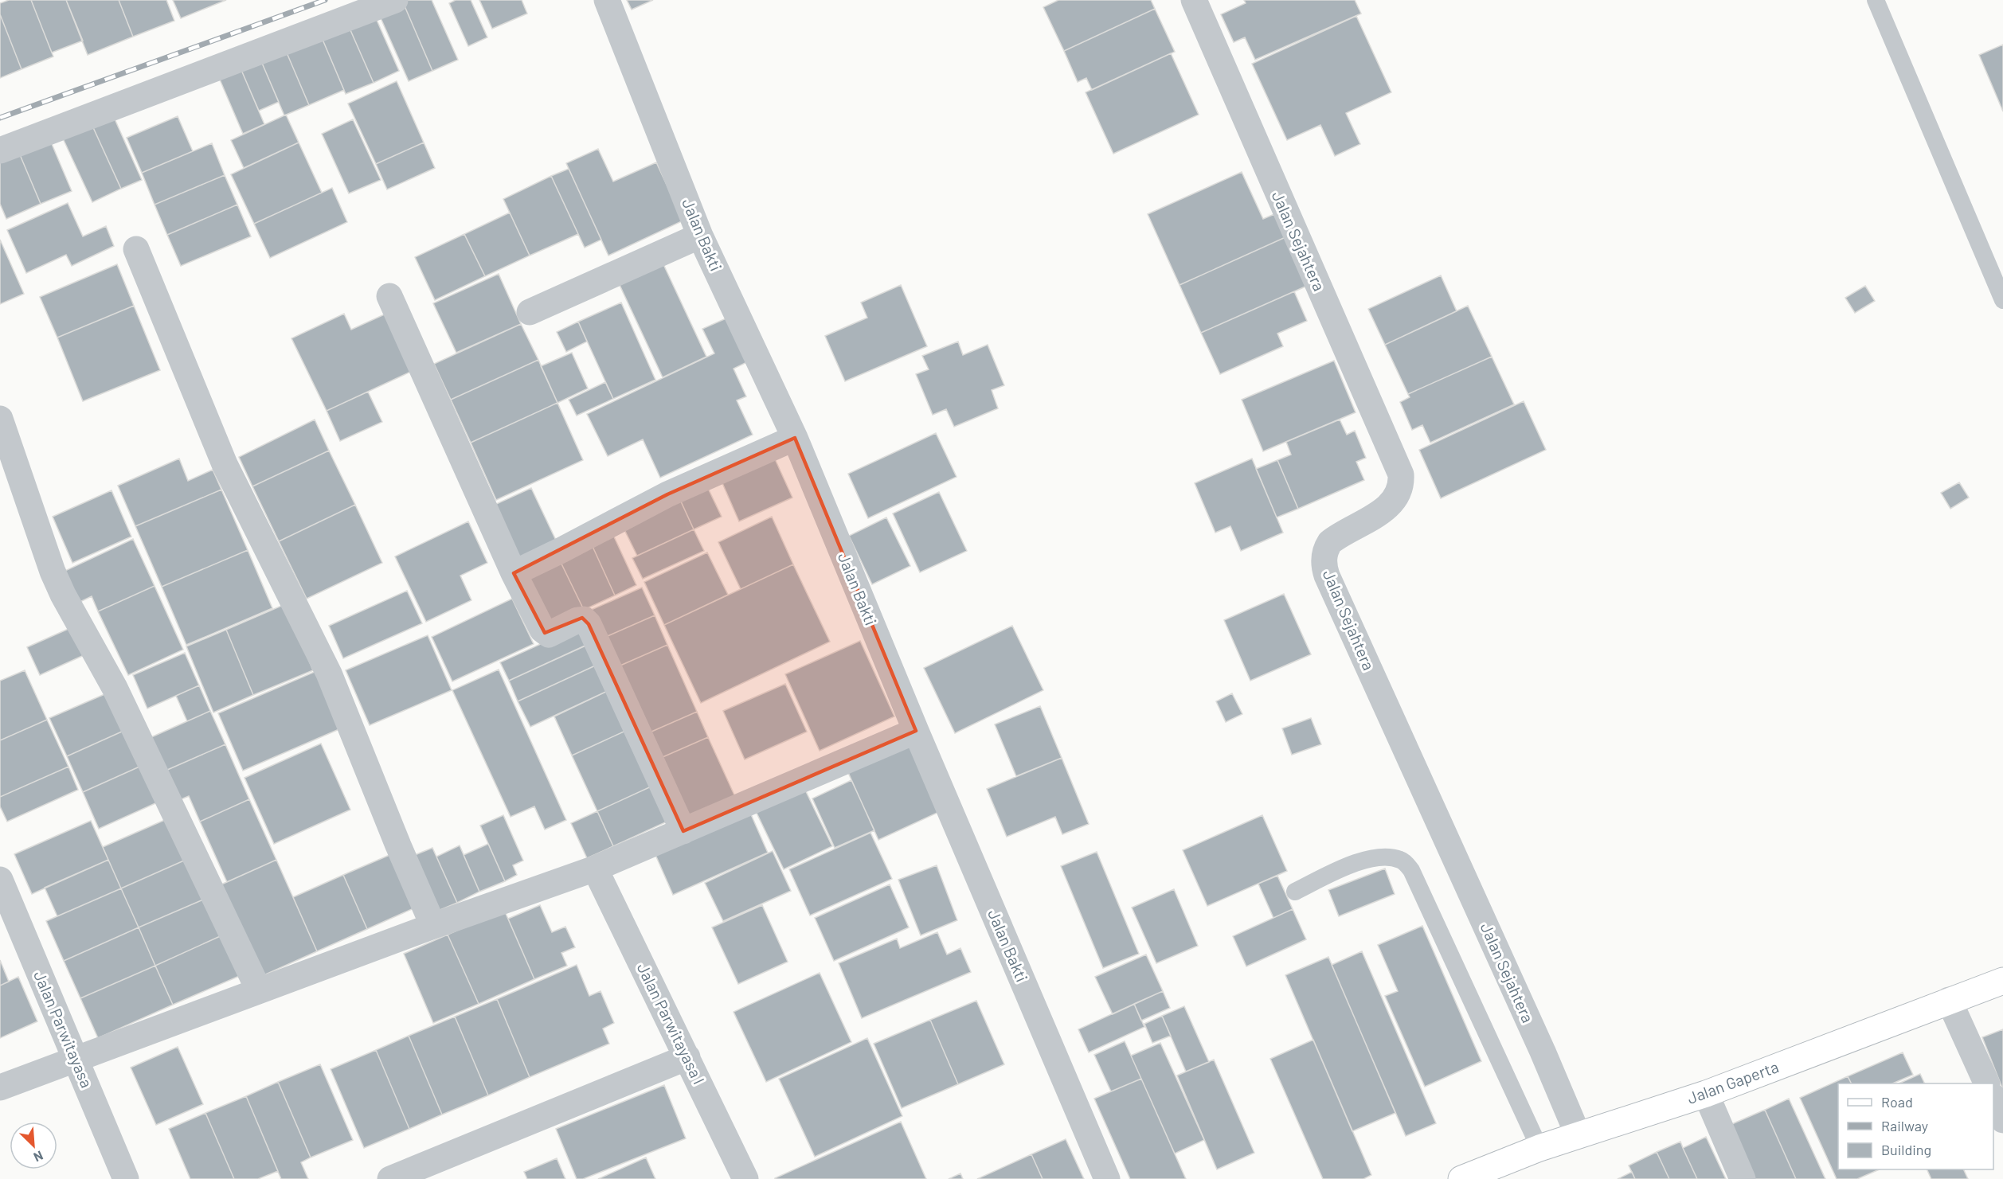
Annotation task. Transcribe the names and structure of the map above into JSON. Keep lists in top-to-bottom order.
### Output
{
  "streets": {
    "street": [
      "Jalan Bakti",
      "Jalan Sejahtera",
      "Jalan Parwitayasa I",
      "Jalan Parwitayasa",
      "Jalan Gaperta"
    ]
  },
  "crossings": [
    ["Jalan Sejahtera", "Jalan Gaperta"]
  ],
  "legend": ["Road", "Railway", "Building"],
  "north": "bottom right"
}
